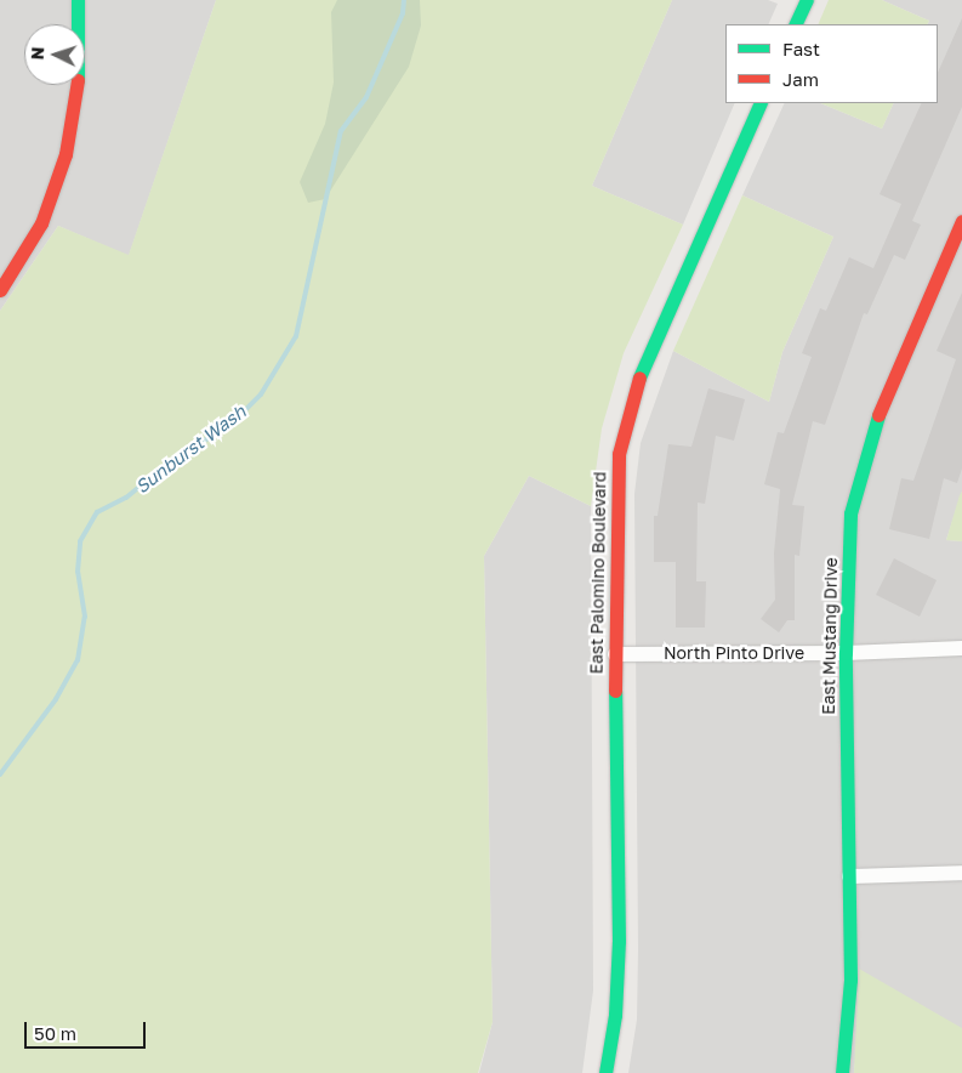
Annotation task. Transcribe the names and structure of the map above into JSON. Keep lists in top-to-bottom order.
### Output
{
  "streets": {
    "street": ["East Palomino Boulevard", "East Mustang Drive", "North Pinto Drive"]
  },
  "crossings": [
    ["East Palomino Boulevard", "North Pinto Drive"],
    ["East Mustang Drive", "North Pinto Drive"]
  ],
  "water": ["Sunburst Wash"],
  "legend": ["Fast", "Jam"],
  "scale_bar": "50 m",
  "north": "left"
}
